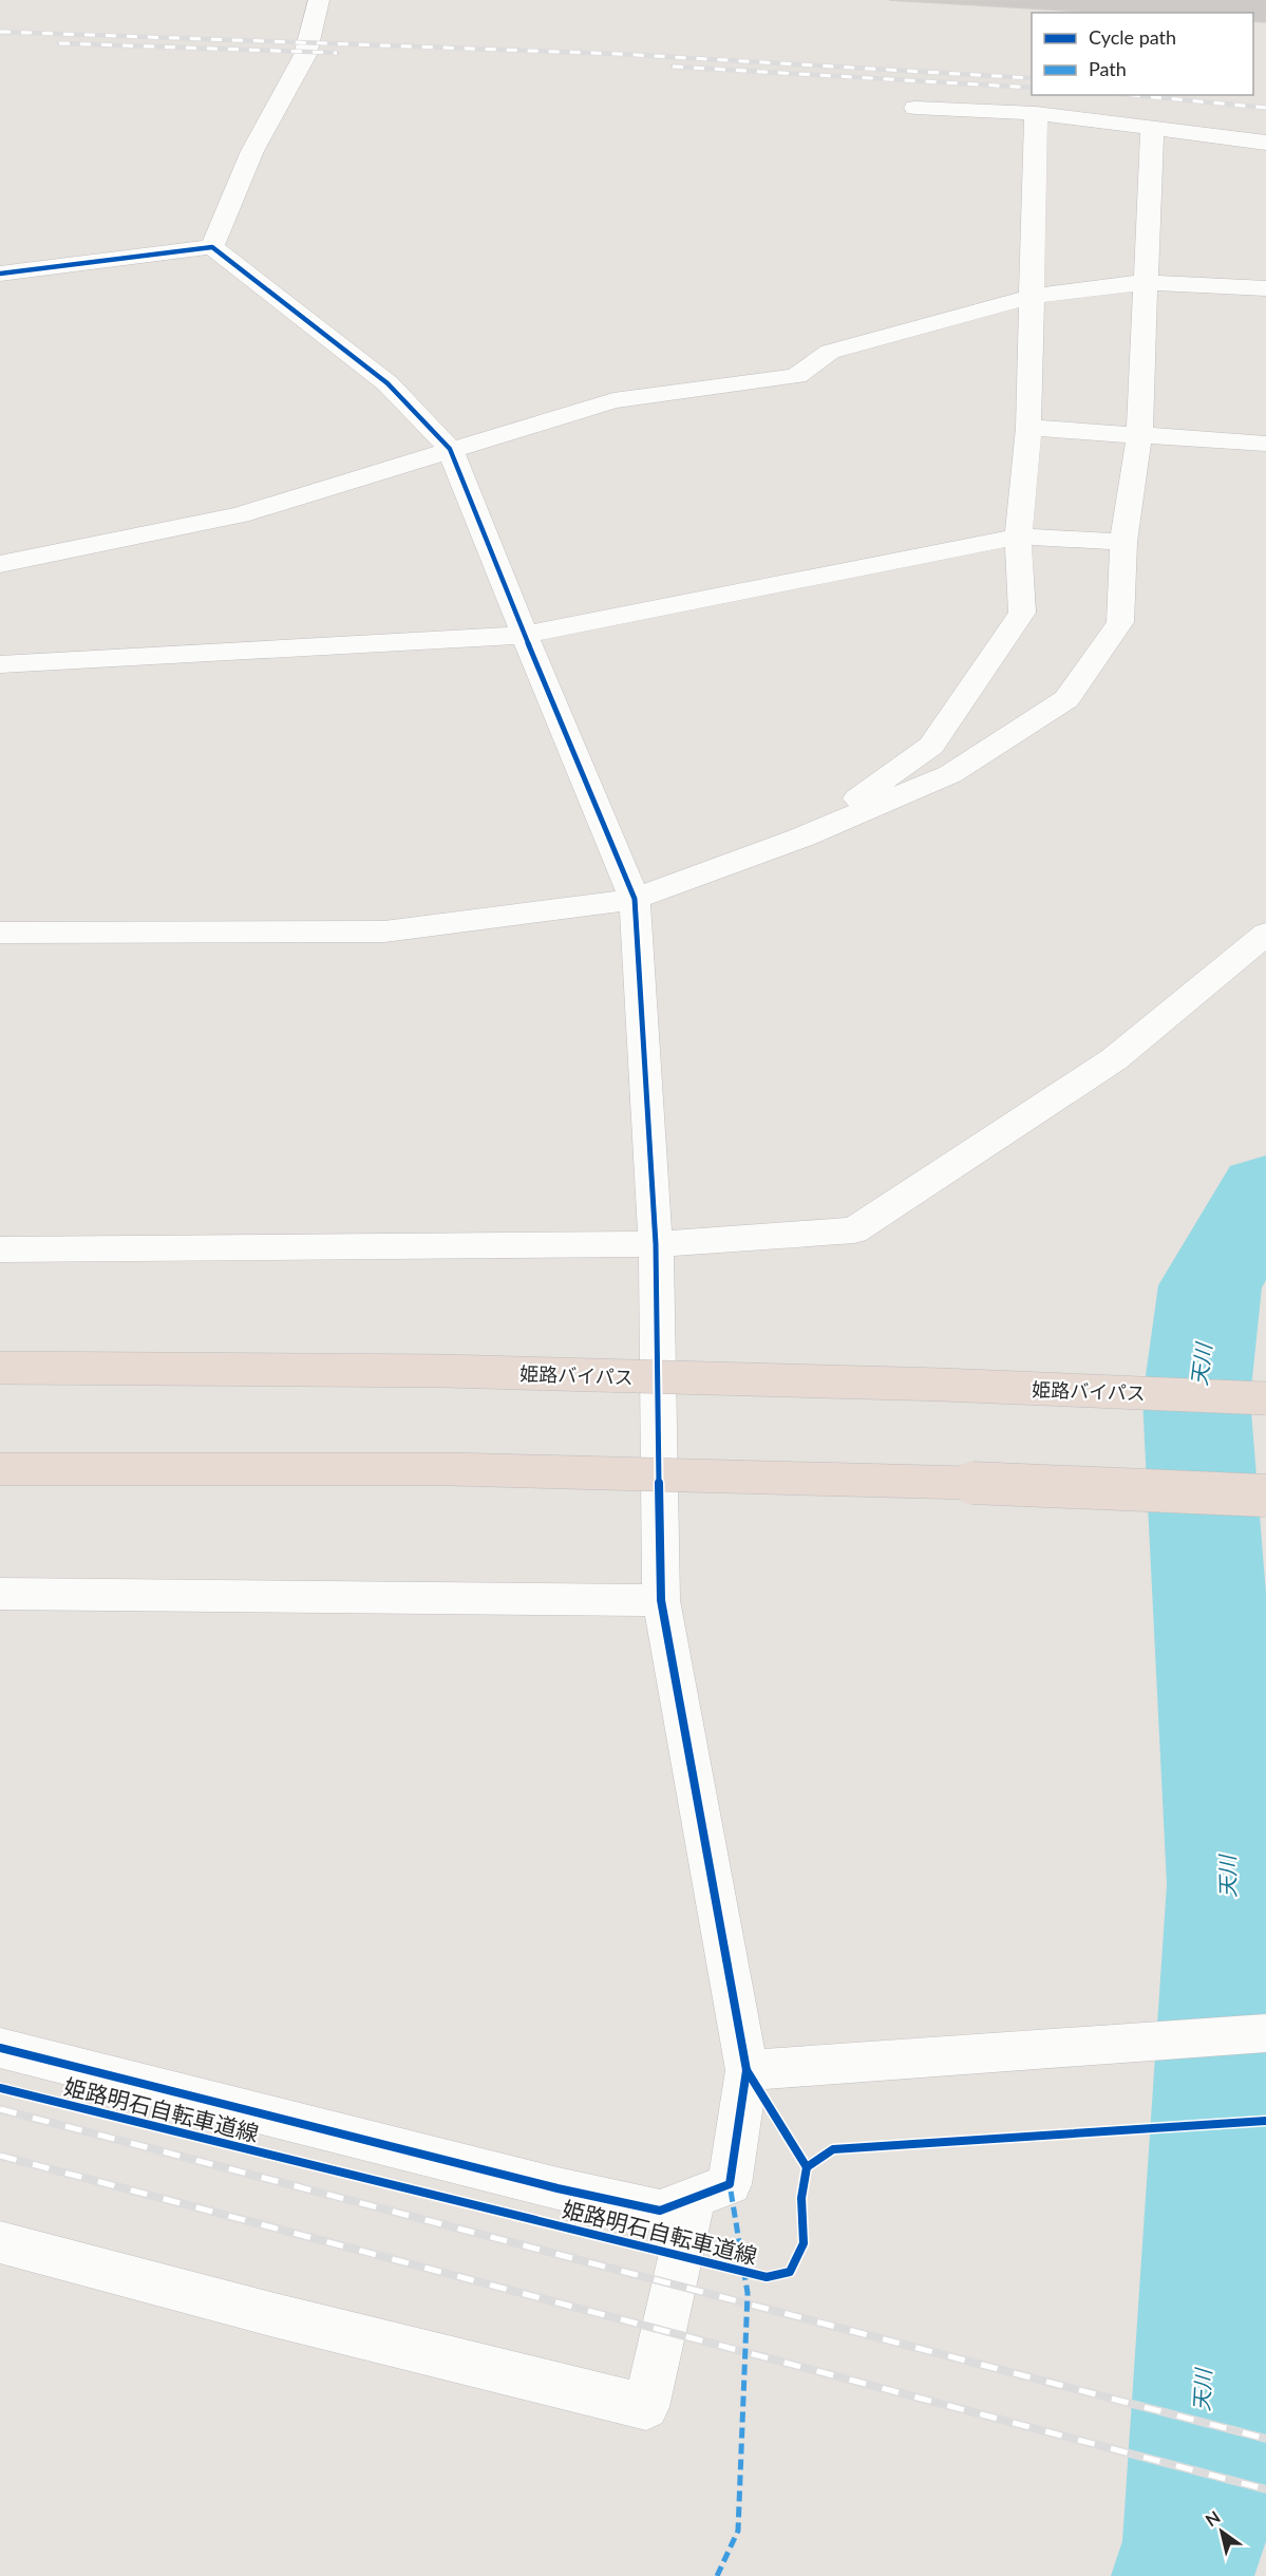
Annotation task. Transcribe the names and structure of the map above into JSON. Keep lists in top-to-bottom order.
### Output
{
  "streets": {
    "highway": ["姫路バイパス"],
    "cycle path": ["姫路明石自転車道線"]
  },
  "water": ["天川"],
  "legend": ["Cycle path", "Path"],
  "north": "top left"
}
